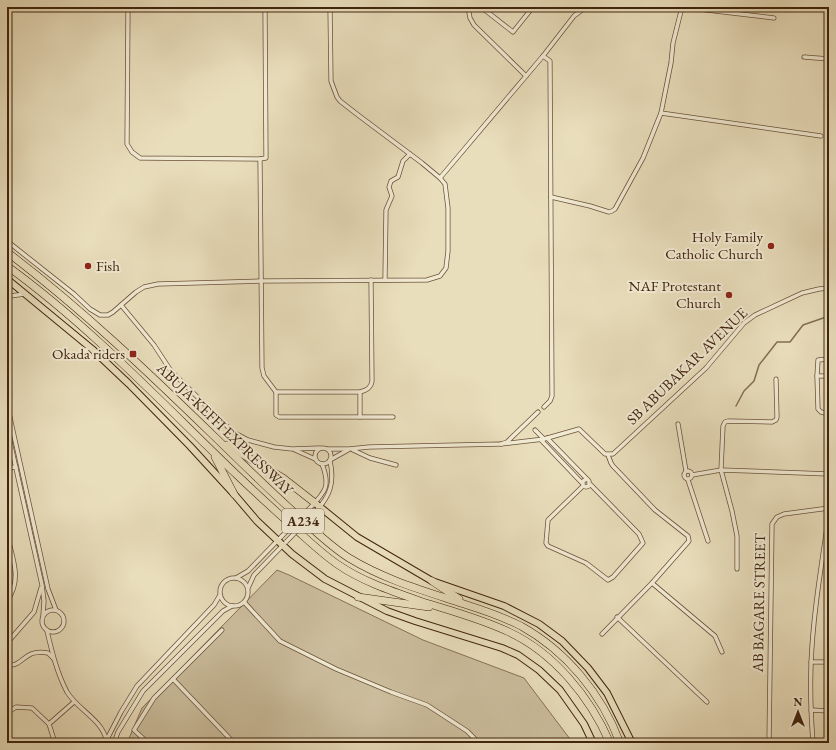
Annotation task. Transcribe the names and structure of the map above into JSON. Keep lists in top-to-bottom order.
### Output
{
  "streets": {
    "highway": ["ABUJA-KEFFI EXPRESSWAY", "A234"],
    "street": ["SB ABUBAKAR AVENUE", "AB BAGARE STREET"]
  },
  "places": {
    "other": ["Holy Family Catholic Church", "Fish", "NAF Protestant Church"],
    "transit": ["Okada riders"]
  },
  "north": "top"
}
